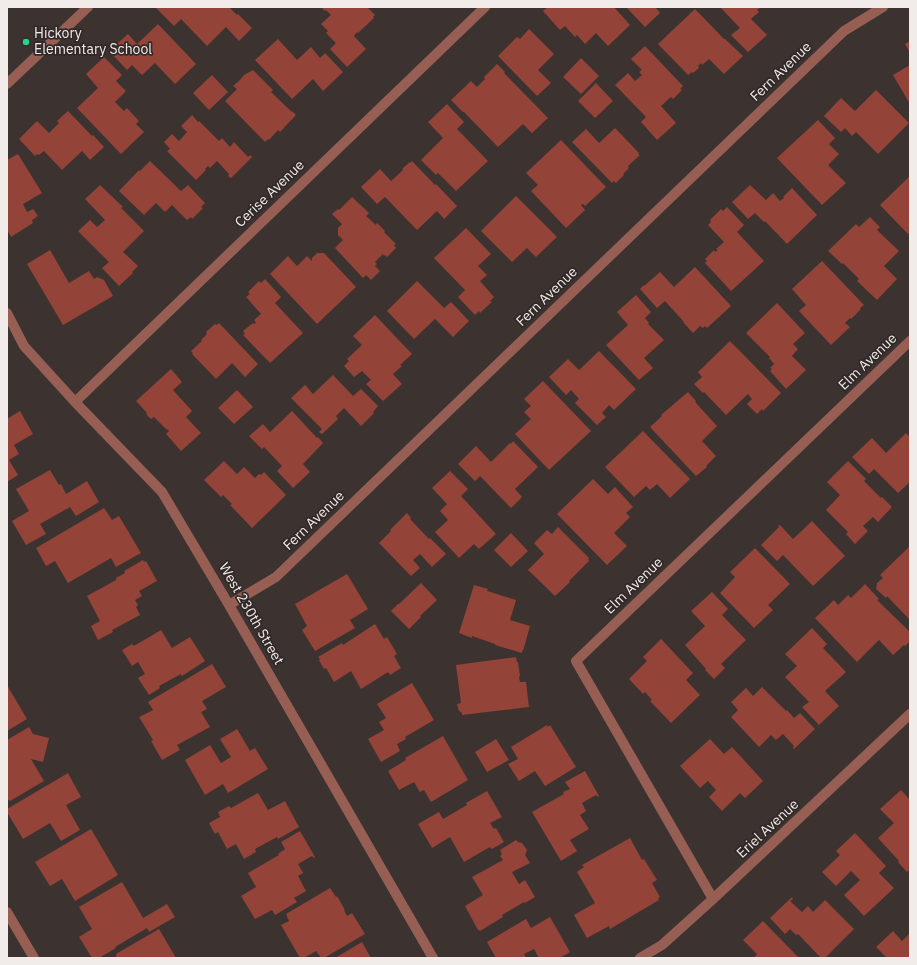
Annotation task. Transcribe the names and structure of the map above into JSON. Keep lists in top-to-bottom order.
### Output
{
  "streets": {
    "street": [
      "Fern Avenue",
      "Cerise Avenue",
      "Elm Avenue",
      "West 230th Street",
      "Eriel Avenue"
    ]
  },
  "crossings": [
    ["Fern Avenue", "West 230th Street"],
    ["Cerise Avenue", "West 230th Street"],
    ["Elm Avenue", "Eriel Avenue"]
  ],
  "places": ["Hickory Elementary School"]
}
